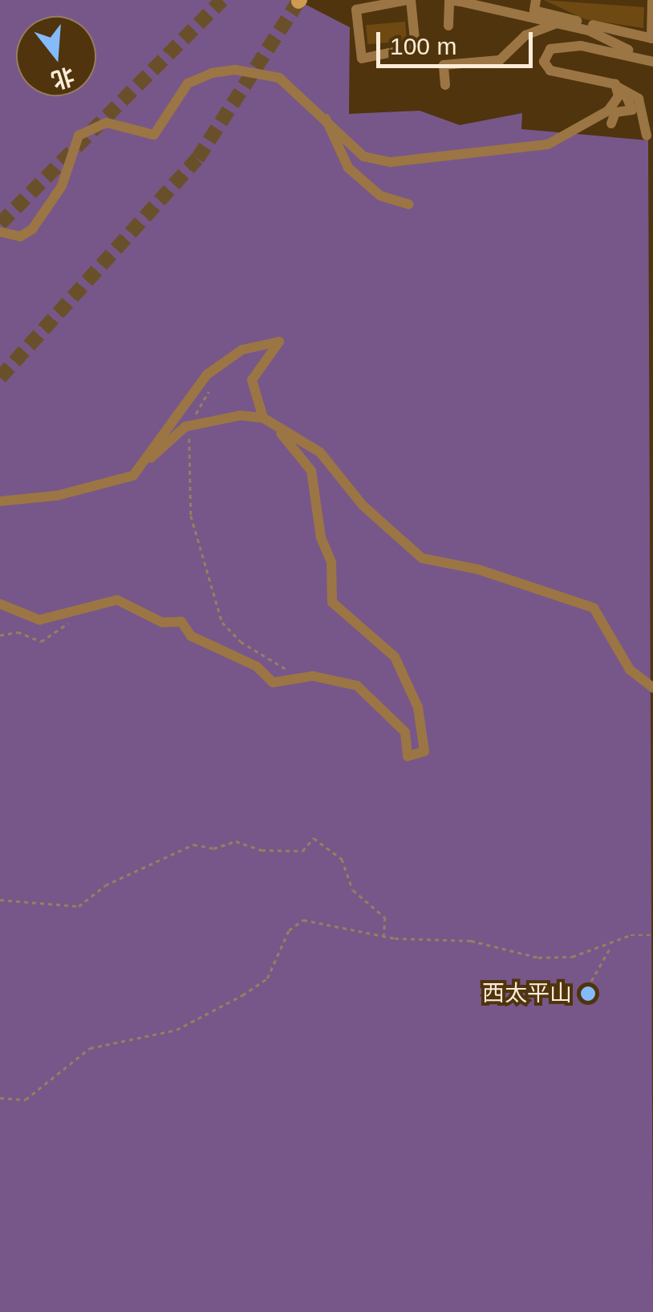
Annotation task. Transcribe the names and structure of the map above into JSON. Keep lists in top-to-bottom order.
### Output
{
  "places": ["西太平山"],
  "scale_bar": "100 m",
  "north": "bottom"
}
